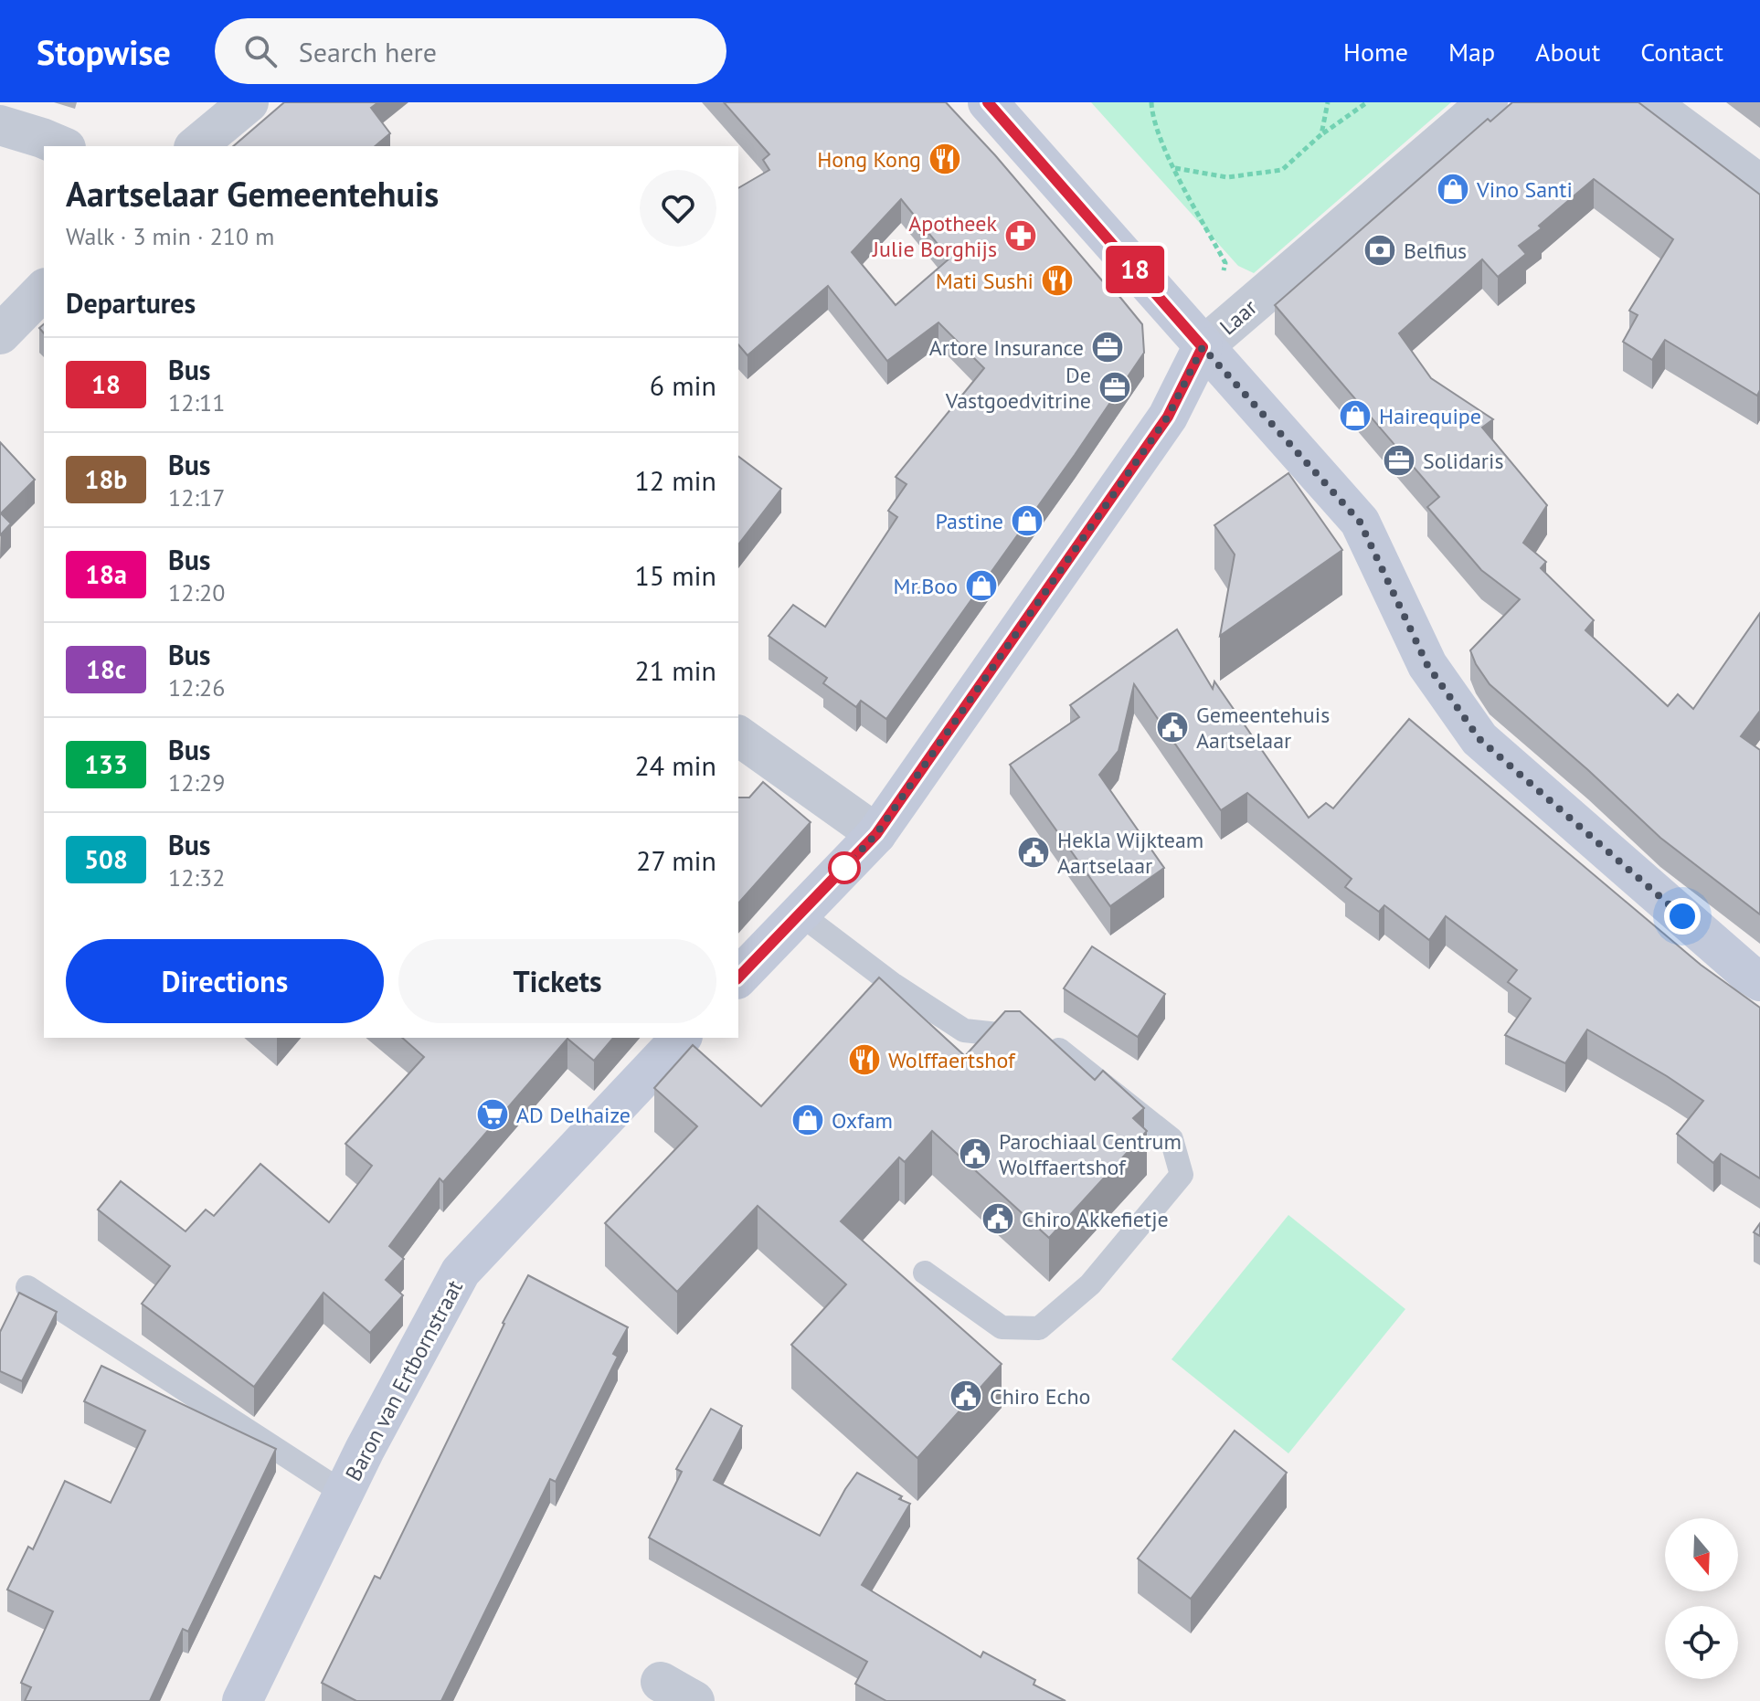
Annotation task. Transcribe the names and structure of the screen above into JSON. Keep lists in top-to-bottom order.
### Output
{
  "streets": {
    "street": ["Laar", "Baron van Ertbornstraat"]
  },
  "places": {
    "restaurant": ["Hong Kong", "Mati Sushi", "Wolffaertshof"],
    "shop": [
      "Vino Santi",
      "Hairequipe",
      "Pastine",
      "Mr.Boo",
      "Oxfam"
    ],
    "pharmacy": ["Apotheek Julie Borghijs"],
    "bank": ["Belfius"],
    "office": ["Artore Insurance", "De Vastgoedvitrine", "Solidaris"],
    "public building": [
      "Gemeentehuis Aartselaar",
      "Hekla Wijkteam Aartselaar",
      "Parochiaal Centrum Wolffaertshof",
      "Chiro Akkefietje",
      "Chiro Echo"
    ],
    "supermarket": ["AD Delhaize"]
  },
  "lines": ["bus line 18"],
  "north": "bottom",
  "page": {
    "header": "Stopwise",
    "search": "Search here",
    "nav": [
      "Home",
      "Map",
      "About",
      "Contact"
    ],
    "on_map": "18",
    "heading": [
      ["Aartselaar Gemeentehuis", "Walk · 3 min · 210 m"],
      "Departures"
    ],
    "list": [
      {
        "mark": "18",
        "name": "Bus",
        "note": "12:11",
        "value": "6 min"
      },
      {
        "mark": "18b",
        "name": "Bus",
        "note": "12:17",
        "value": "12 min"
      },
      {
        "mark": "18a",
        "name": "Bus",
        "note": "12:20",
        "value": "15 min"
      },
      {
        "mark": "18c",
        "name": "Bus",
        "note": "12:26",
        "value": "21 min"
      },
      {
        "mark": "133",
        "name": "Bus",
        "note": "12:29",
        "value": "24 min"
      },
      {
        "mark": "508",
        "name": "Bus",
        "note": "12:32",
        "value": "27 min"
      }
    ],
    "buttons": ["Directions", "Tickets"]
  }
}
